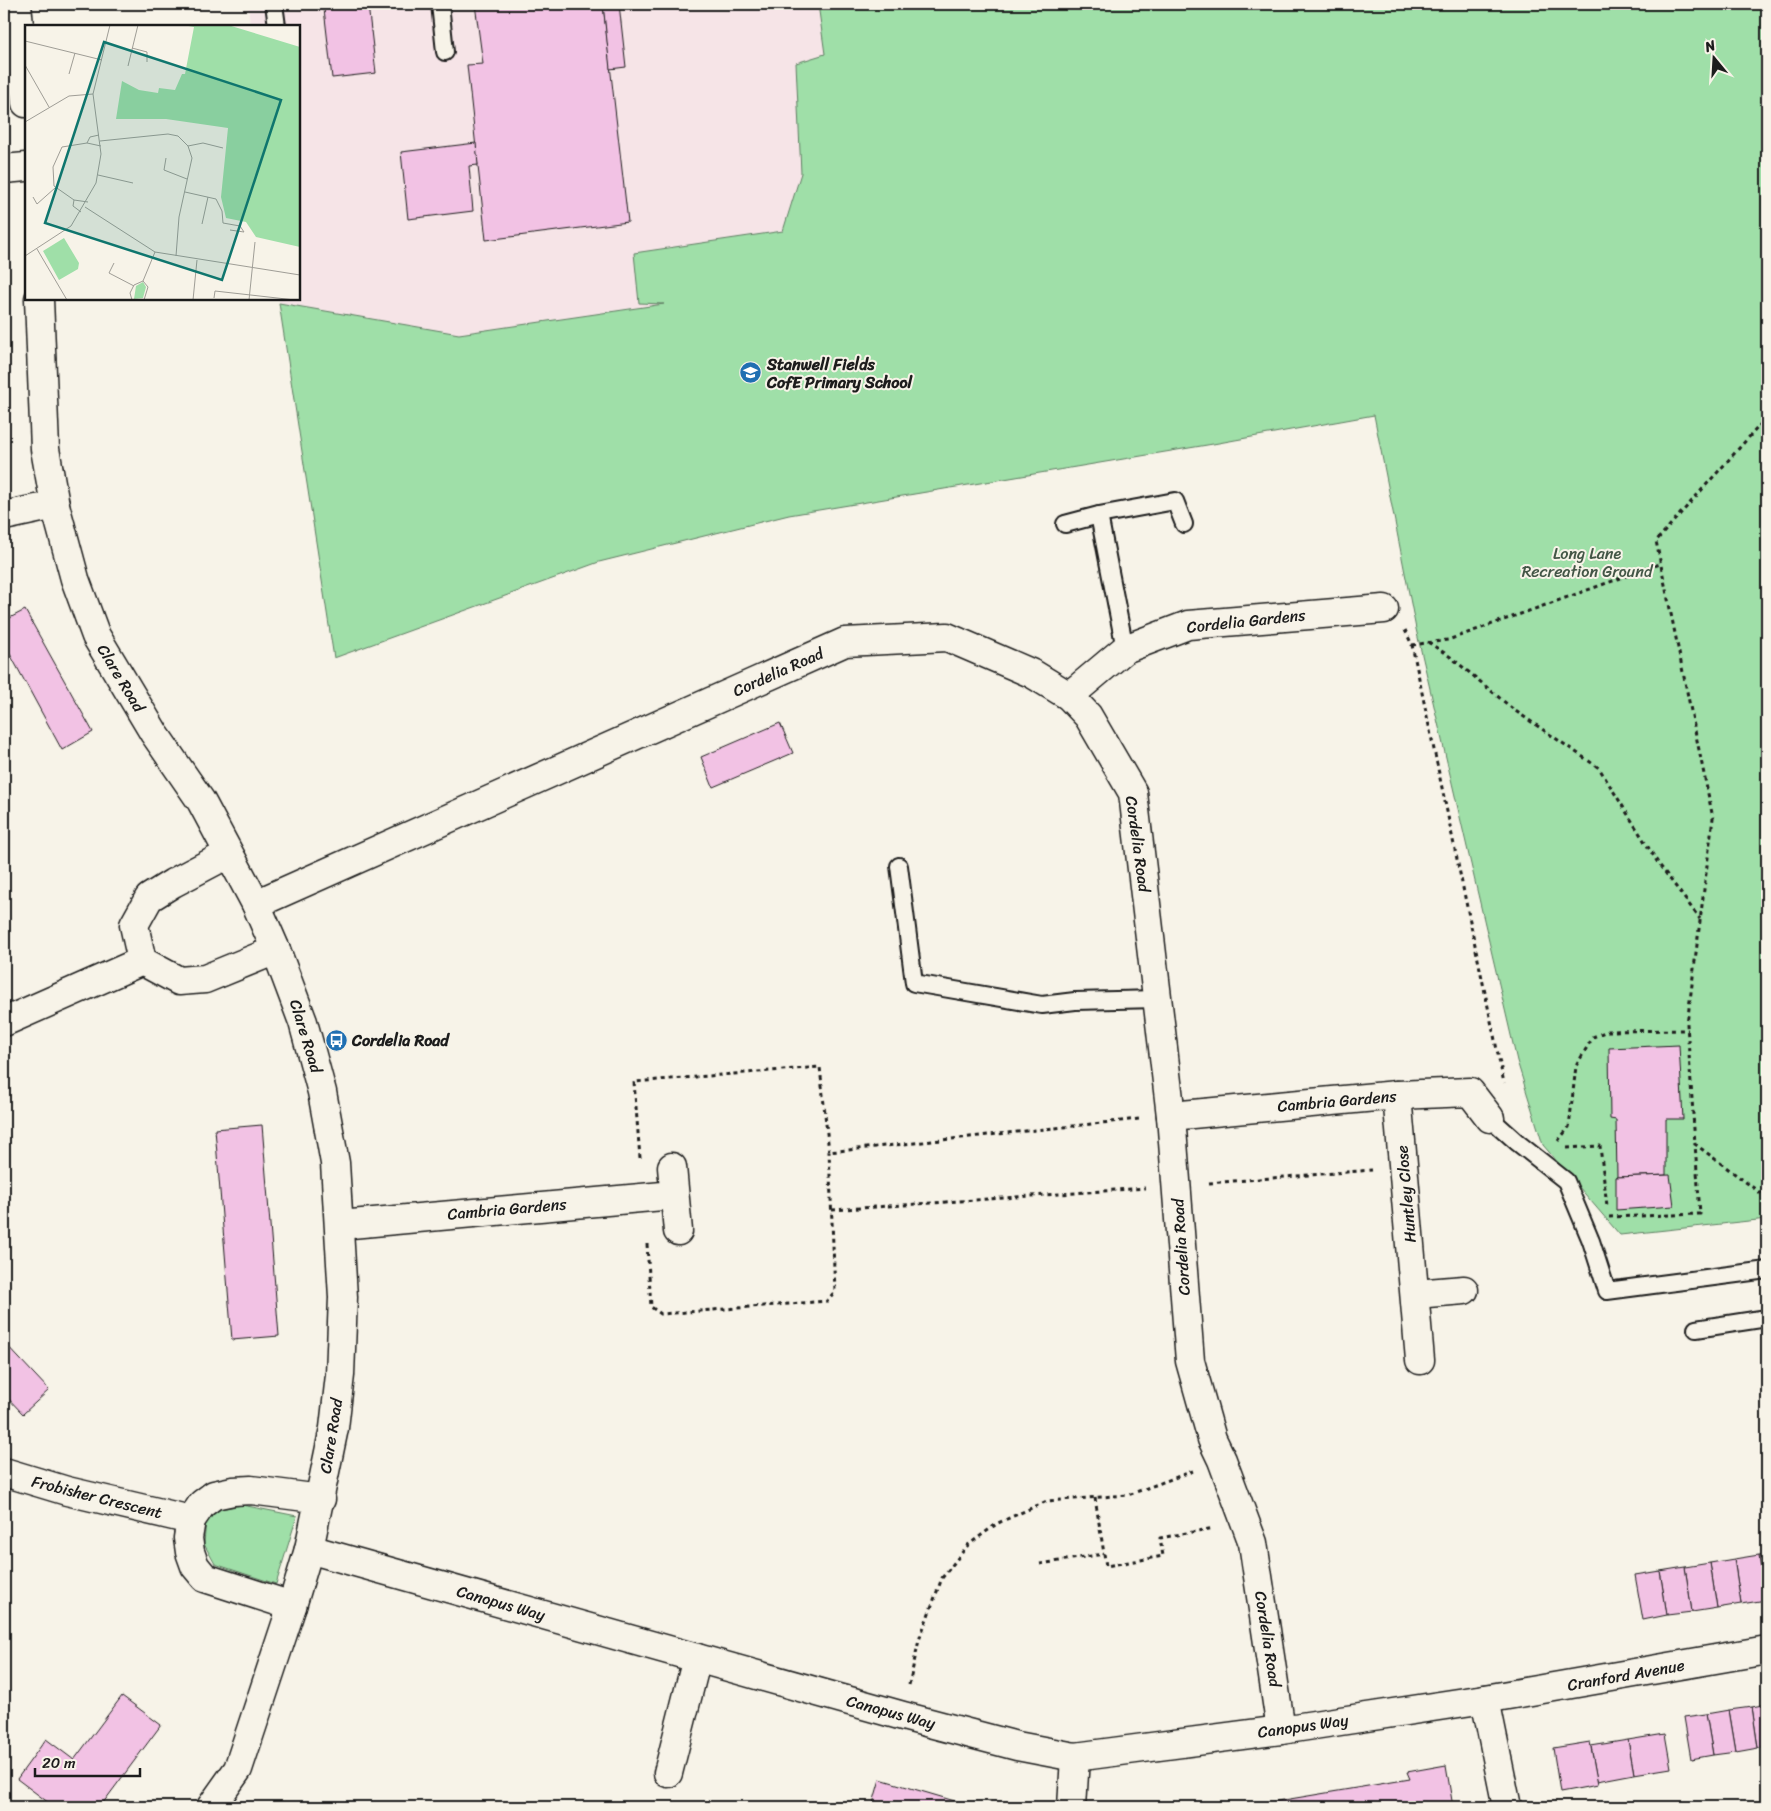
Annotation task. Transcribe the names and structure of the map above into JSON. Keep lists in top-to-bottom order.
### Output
{
  "streets": {
    "street": [
      "Cordelia Gardens",
      "Cordelia Road",
      "Clare Road",
      "Cambria Gardens",
      "Huntley Close",
      "Frobisher Crescent",
      "Canopus Way",
      "Cranford Avenue"
    ]
  },
  "crossings": [
    ["Cordelia Gardens", "Cordelia Road"],
    ["Cordelia Road", "Clare Road"],
    ["Cordelia Road", "Cambria Gardens"],
    ["Cordelia Road", "Canopus Way"],
    ["Clare Road", "Cambria Gardens"],
    ["Clare Road", "Canopus Way"],
    ["Cambria Gardens", "Huntley Close"],
    ["Canopus Way", "Cranford Avenue"]
  ],
  "parks": ["Long Lane Recreation Ground"],
  "places": {
    "school or university": ["Stanwell Fields CofE Primary School"],
    "bus stop": ["Cordelia Road"]
  },
  "scale_bar": "20 m",
  "north": "top"
}
